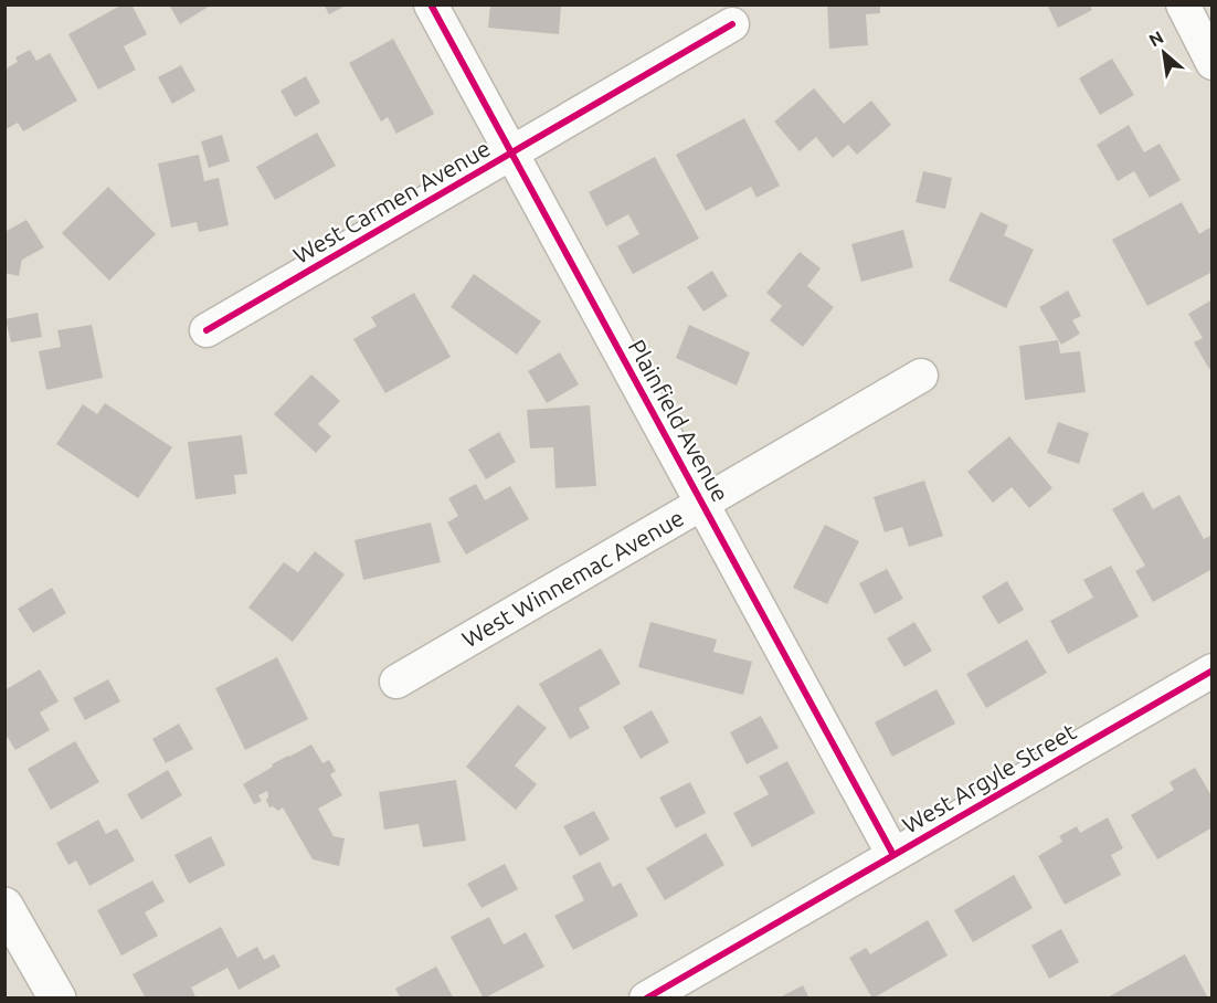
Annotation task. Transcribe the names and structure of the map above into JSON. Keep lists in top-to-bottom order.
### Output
{
  "streets": {
    "street": [
      "West Carmen Avenue",
      "Plainfield Avenue",
      "West Winnemac Avenue",
      "West Argyle Street"
    ]
  },
  "crossings": [
    ["West Carmen Avenue", "Plainfield Avenue"],
    ["Plainfield Avenue", "West Winnemac Avenue"],
    ["Plainfield Avenue", "West Argyle Street"]
  ],
  "north": "top left"
}
